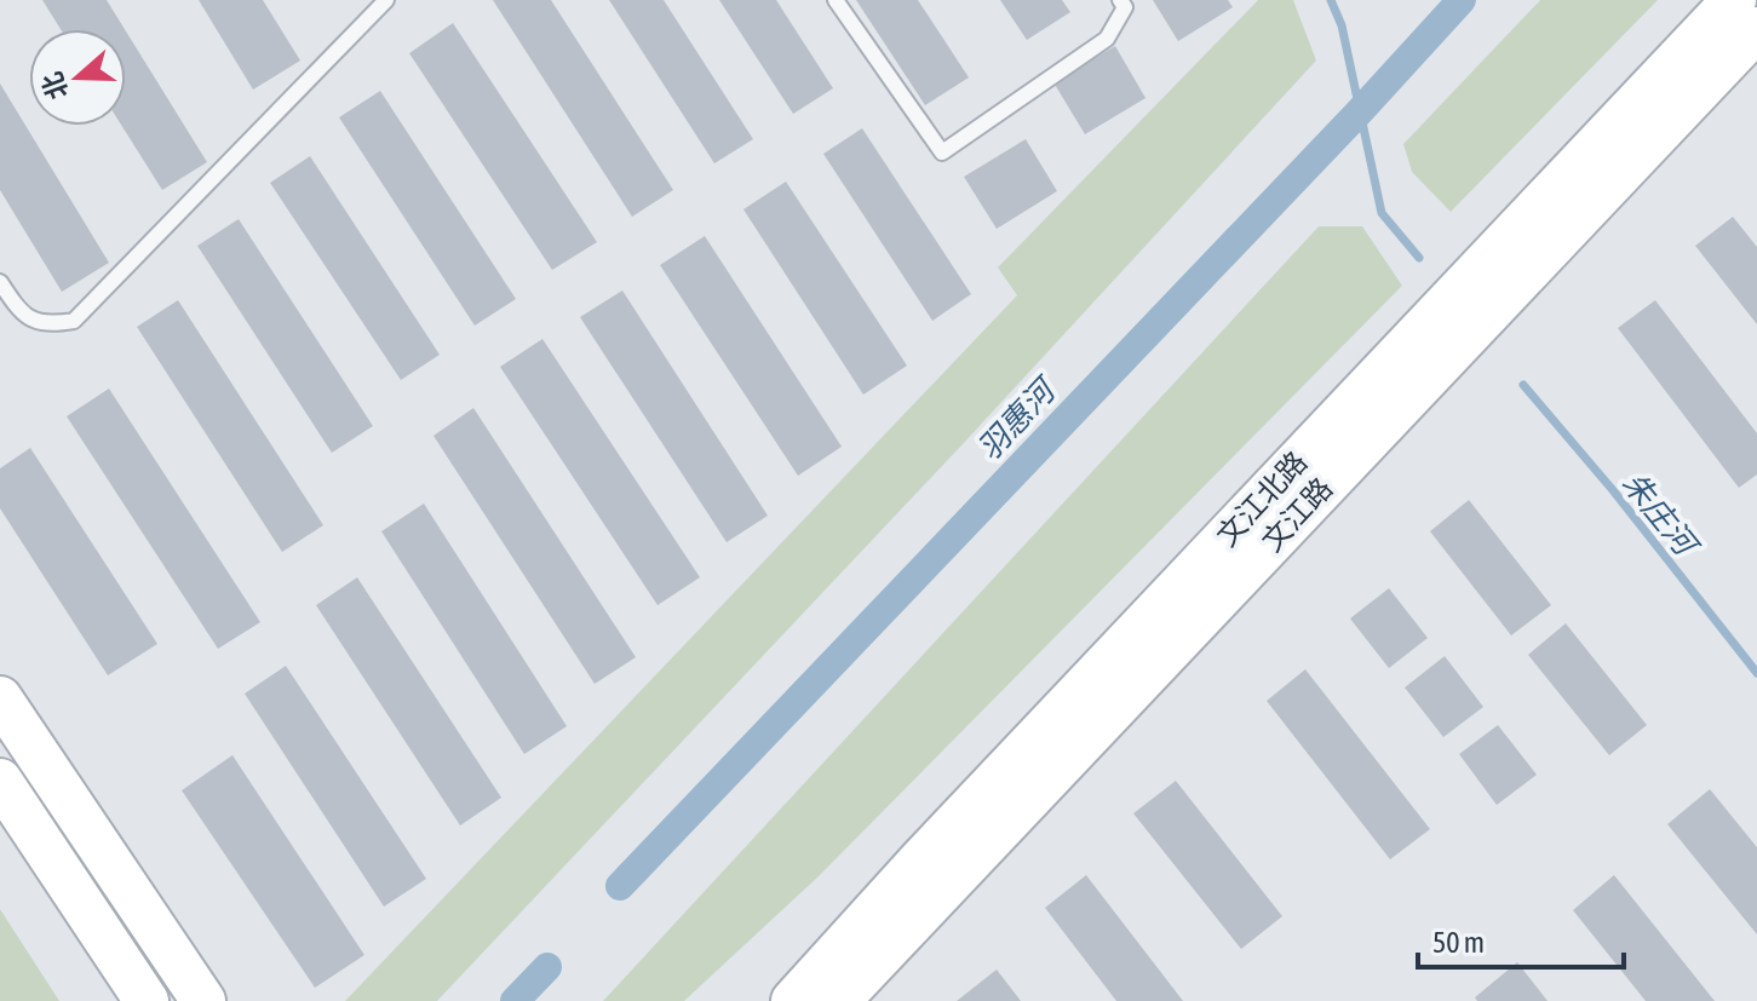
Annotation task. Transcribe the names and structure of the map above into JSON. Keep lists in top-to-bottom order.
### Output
{
  "streets": {
    "main road": ["文江北路", "文江路"]
  },
  "water": ["羽惠河", "朱庄河"],
  "scale_bar": "50 m",
  "north": "left"
}
